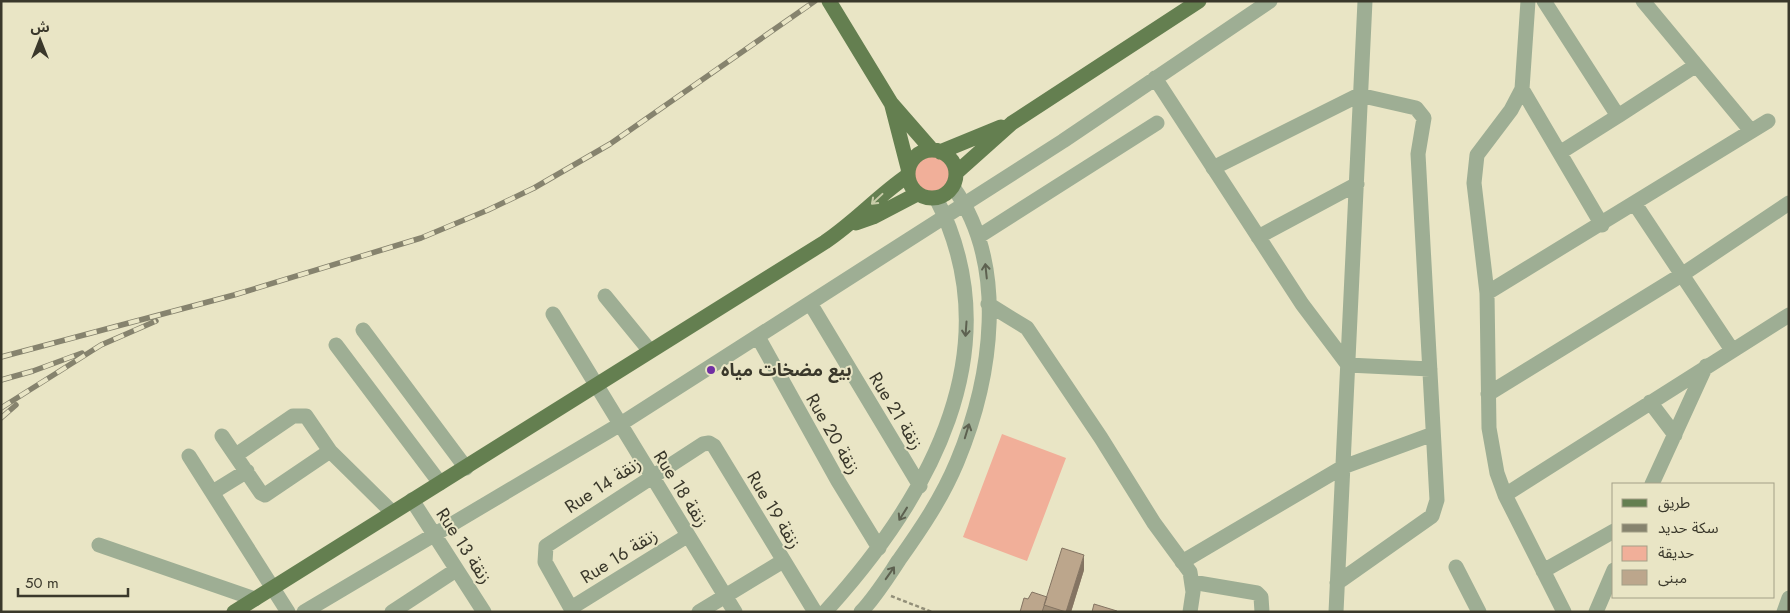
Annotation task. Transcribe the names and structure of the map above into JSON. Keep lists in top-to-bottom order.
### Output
{
  "streets": {
    "street": [
      "Rue 21 زنقة",
      "Rue 20 زنقة",
      "Rue 14 زنقة",
      "Rue 18 زنقة",
      "Rue 19 زنقة",
      "Rue 13 زنقة",
      "Rue 16 زنقة"
    ]
  },
  "crossings": [
    ["Rue 14 زنقة", "Rue 18 زنقة"],
    ["Rue 14 زنقة", "Rue 19 زنقة"],
    ["Rue 14 زنقة", "Rue 16 زنقة"],
    ["Rue 18 زنقة", "Rue 16 زنقة"]
  ],
  "places": ["بيع مضخات مياه"],
  "legend": [
    "طريق",
    "سكة حديد",
    "حديقة",
    "مبنى"
  ],
  "scale_bar": "50 m",
  "north": "top"
}
